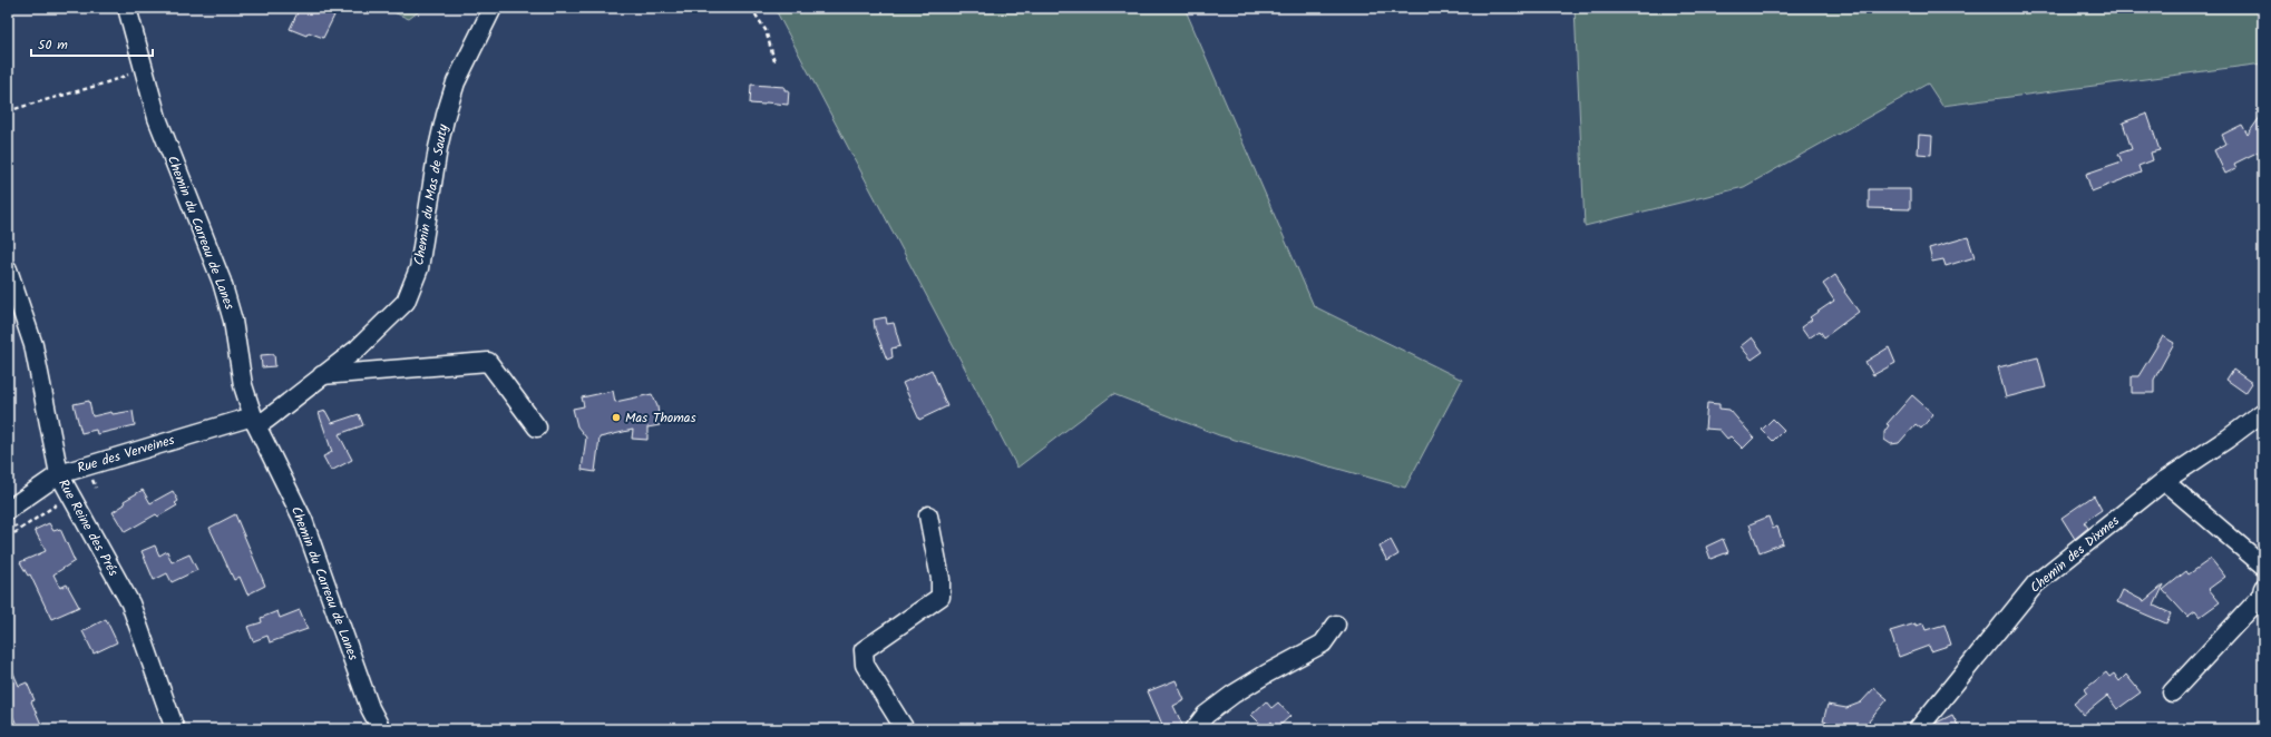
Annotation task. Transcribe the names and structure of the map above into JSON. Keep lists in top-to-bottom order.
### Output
{
  "streets": {
    "street": [
      "Chemin du Mas de Sauty",
      "Chemin du Carreau de Lanes",
      "Rue des Verveines",
      "Rue Reine des Prés",
      "Chemin des Dixmes"
    ]
  },
  "crossings": [
    ["Chemin du Mas de Sauty", "Chemin du Carreau de Lanes"],
    ["Chemin du Mas de Sauty", "Rue des Verveines"],
    ["Chemin du Carreau de Lanes", "Rue des Verveines"],
    ["Rue des Verveines", "Rue Reine des Prés"]
  ],
  "places": ["Mas Thomas"],
  "scale_bar": "50 m"
}
